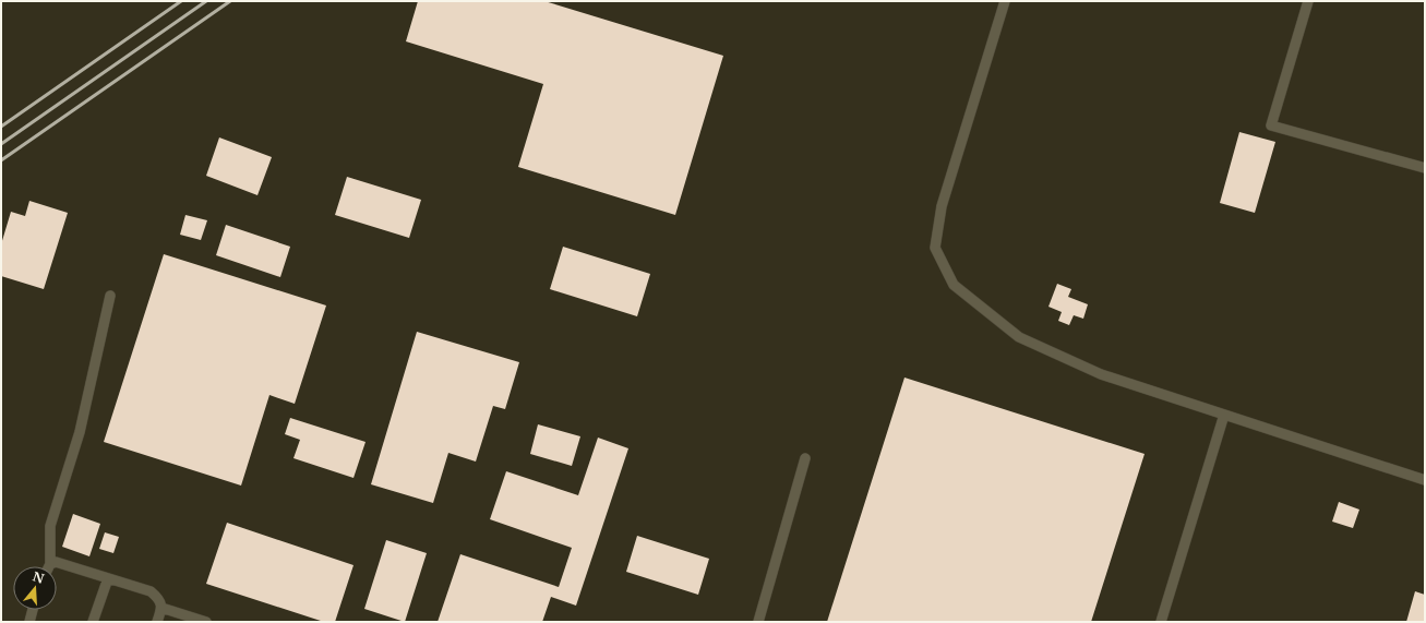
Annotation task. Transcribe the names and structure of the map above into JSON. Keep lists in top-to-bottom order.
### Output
{
  "north": "top"
}
